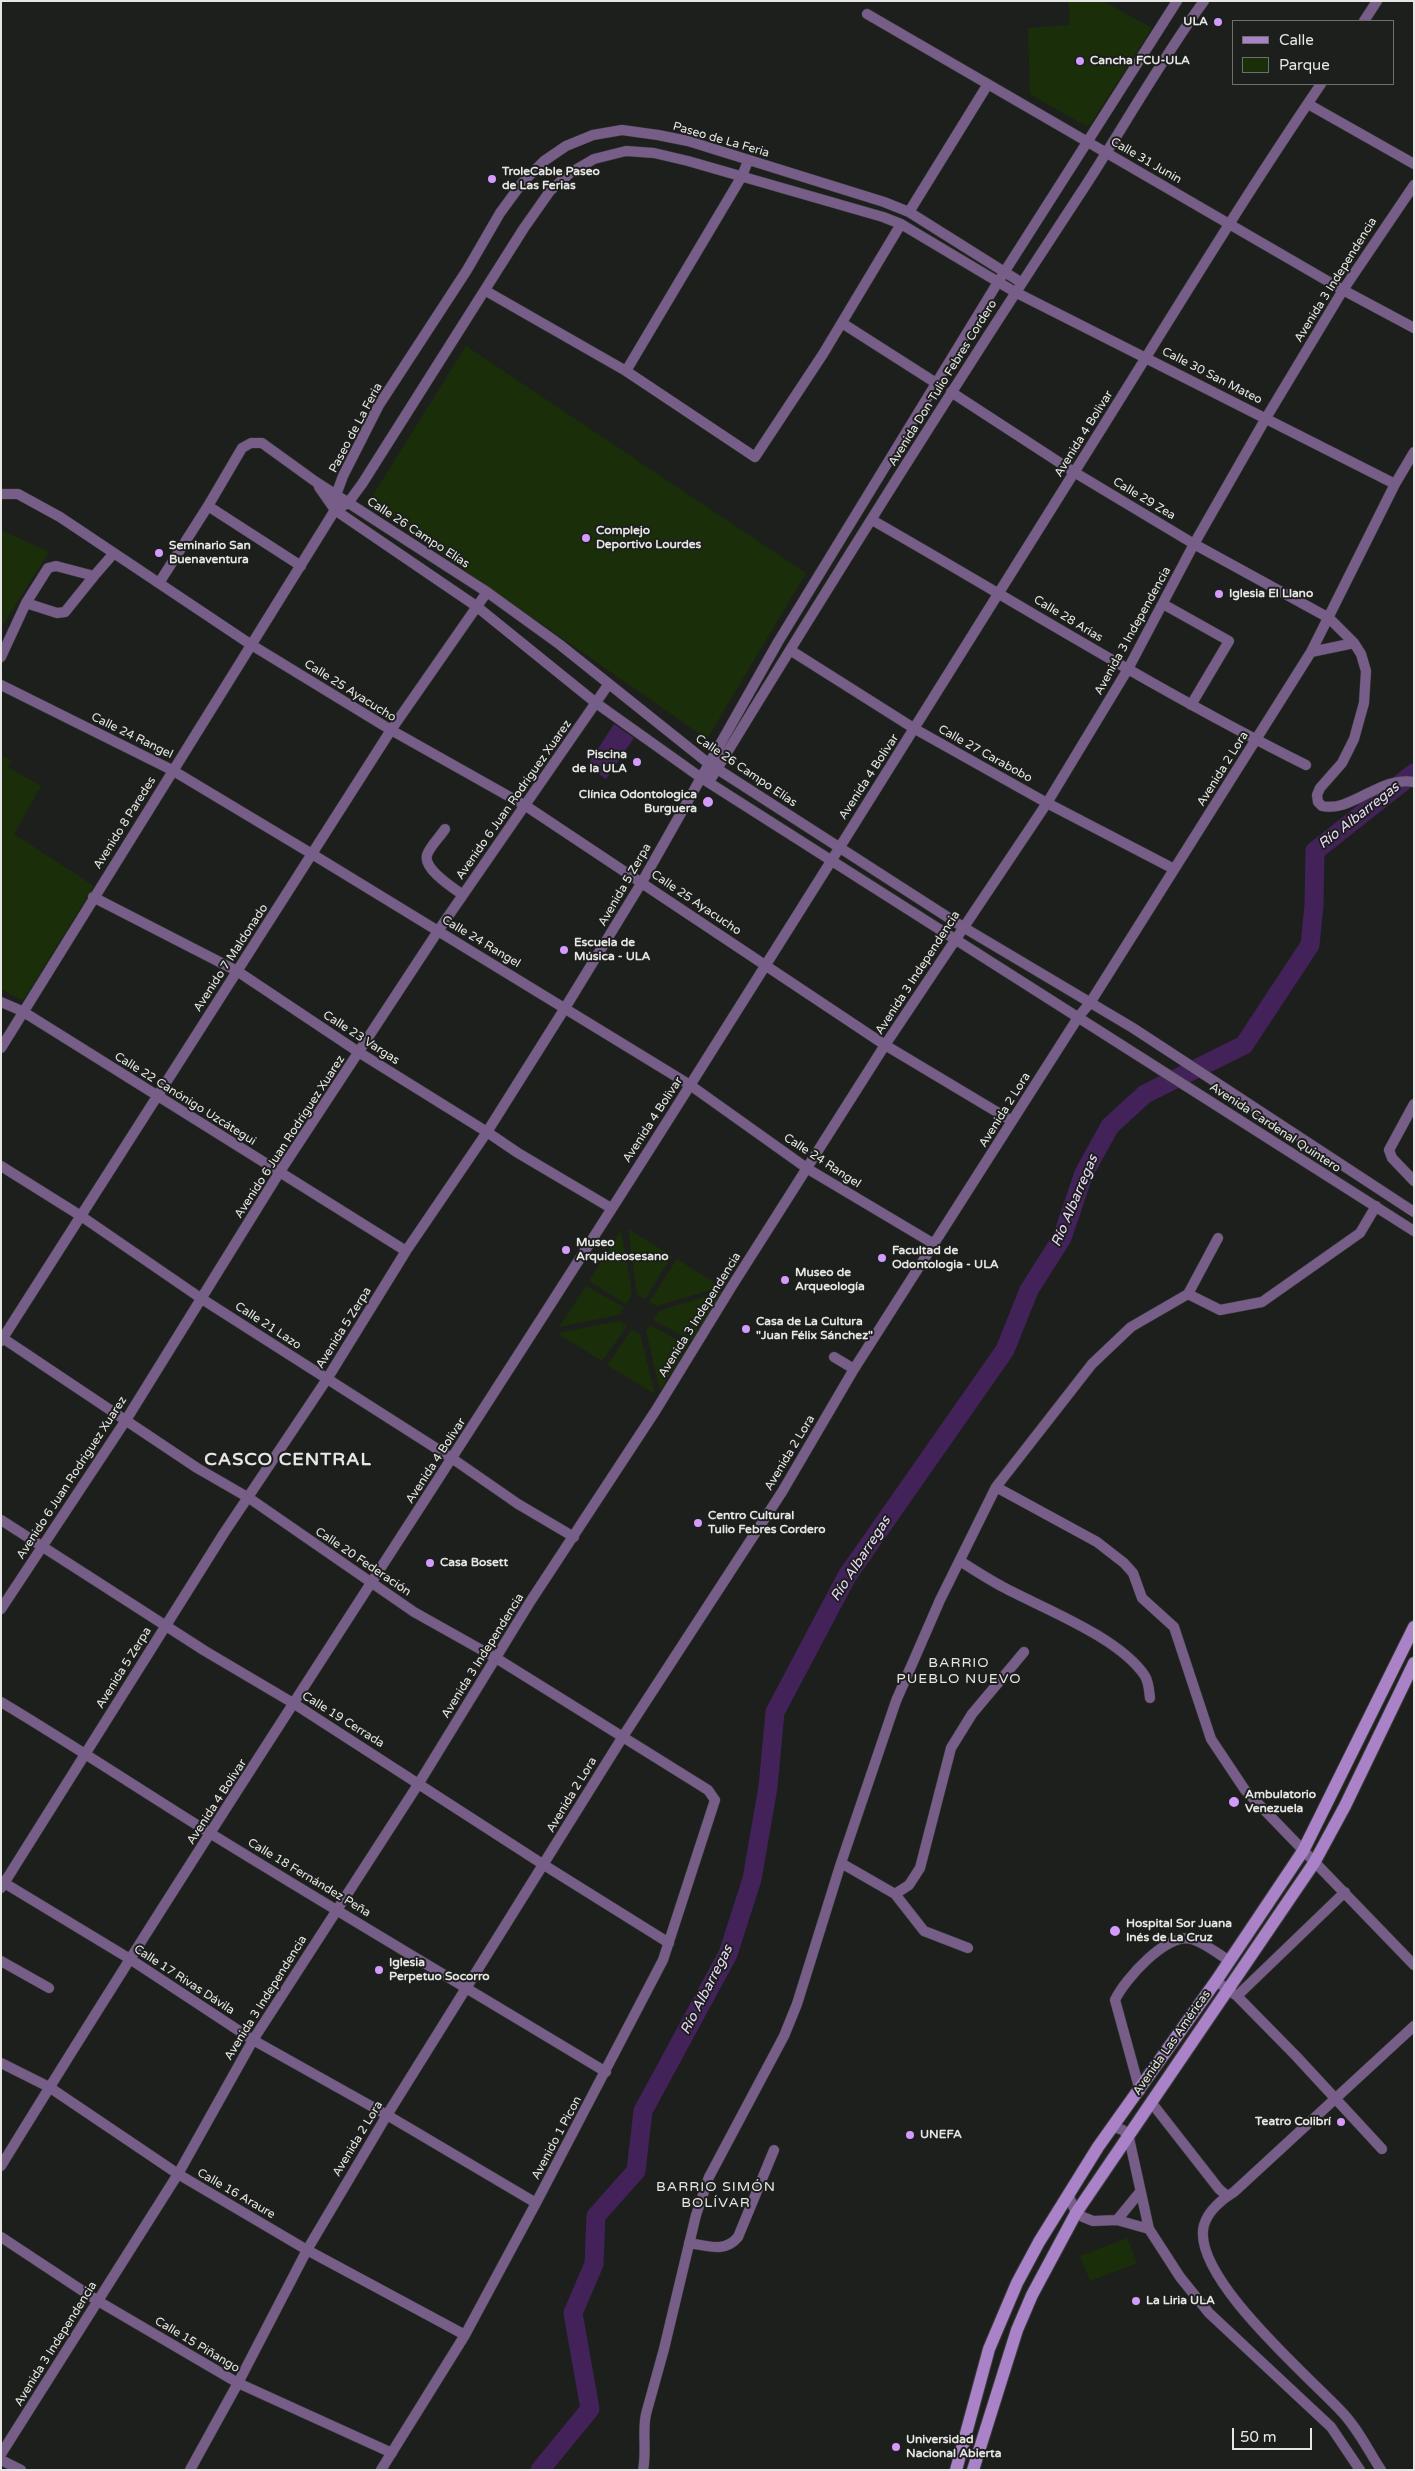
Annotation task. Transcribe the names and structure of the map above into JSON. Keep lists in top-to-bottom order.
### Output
{
  "streets": {
    "street": [
      "Paseo de La Feria",
      "Calle 31 Junin",
      "Avenida 3 Independencia",
      "Calle 30 San Mateo",
      "Avenida Don Tulio Febres Cordero",
      "Avenida 4 Bolivar",
      "Calle 29 Zea",
      "Calle 26 Campo Elías",
      "Calle 28 Arias",
      "Calle 25 Ayacucho",
      "Calle 24 Rangel",
      "Calle 27 Carabobo",
      "Avenida 2 Lora",
      "Avenido 6 Juan Rodriguez Xuarez",
      "Avenido 8 Paredes",
      "Avenida 5 Zerpa",
      "Avenido 7 Maldonado",
      "Calle 23 Vargas",
      "Calle 22 Canónigo Uzcátegui",
      "Avenida Cardenal Quintero",
      "Calle 21 Lazo",
      "Calle 20 Federación",
      "Calle 19 Cerrada",
      "Calle 18 Fernández Peña",
      "Calle 17 Rivas Dávila",
      "Avenida Las Américas",
      "Avenido 1 Picon",
      "Calle 16 Araure",
      "Calle 15 Piñango"
    ]
  },
  "crossings": [
    ["Paseo de La Feria", "Calle 30 San Mateo"],
    ["Paseo de La Feria", "Avenida Don Tulio Febres Cordero"],
    ["Paseo de La Feria", "Calle 26 Campo Elías"],
    ["Paseo de La Feria", "Avenido 8 Paredes"],
    ["Calle 31 Junin", "Avenida 3 Independencia"],
    ["Calle 31 Junin", "Avenida Don Tulio Febres Cordero"],
    ["Calle 31 Junin", "Avenida 4 Bolivar"],
    ["Avenida 3 Independencia", "Calle 30 San Mateo"],
    ["Avenida 3 Independencia", "Calle 29 Zea"],
    ["Avenida 3 Independencia", "Calle 26 Campo Elías"],
    ["Avenida 3 Independencia", "Calle 28 Arias"],
    ["Avenida 3 Independencia", "Calle 25 Ayacucho"],
    ["Avenida 3 Independencia", "Calle 24 Rangel"],
    ["Avenida 3 Independencia", "Calle 27 Carabobo"],
    ["Avenida 3 Independencia", "Calle 21 Lazo"],
    ["Avenida 3 Independencia", "Calle 20 Federación"],
    ["Avenida 3 Independencia", "Calle 19 Cerrada"],
    ["Avenida 3 Independencia", "Calle 18 Fernández Peña"],
    ["Avenida 3 Independencia", "Calle 17 Rivas Dávila"],
    ["Avenida 3 Independencia", "Calle 16 Araure"],
    ["Avenida 3 Independencia", "Calle 15 Piñango"],
    ["Calle 30 San Mateo", "Avenida Don Tulio Febres Cordero"],
    ["Calle 30 San Mateo", "Avenida 4 Bolivar"],
    ["Calle 30 San Mateo", "Avenida 2 Lora"],
    ["Avenida Don Tulio Febres Cordero", "Calle 29 Zea"],
    ["Avenida Don Tulio Febres Cordero", "Calle 26 Campo Elías"],
    ["Avenida Don Tulio Febres Cordero", "Calle 28 Arias"],
    ["Avenida Don Tulio Febres Cordero", "Calle 27 Carabobo"],
    ["Avenida Don Tulio Febres Cordero", "Avenida 5 Zerpa"],
    ["Avenida 4 Bolivar", "Calle 29 Zea"],
    ["Avenida 4 Bolivar", "Calle 26 Campo Elías"],
    ["Avenida 4 Bolivar", "Calle 28 Arias"],
    ["Avenida 4 Bolivar", "Calle 25 Ayacucho"],
    ["Avenida 4 Bolivar", "Calle 24 Rangel"],
    ["Avenida 4 Bolivar", "Calle 27 Carabobo"],
    ["Avenida 4 Bolivar", "Calle 23 Vargas"],
    ["Avenida 4 Bolivar", "Calle 21 Lazo"],
    ["Avenida 4 Bolivar", "Calle 20 Federación"],
    ["Avenida 4 Bolivar", "Calle 19 Cerrada"],
    ["Avenida 4 Bolivar", "Calle 18 Fernández Peña"],
    ["Avenida 4 Bolivar", "Calle 17 Rivas Dávila"],
    ["Avenida 4 Bolivar", "Calle 16 Araure"],
    ["Calle 29 Zea", "Avenida 2 Lora"],
    ["Calle 26 Campo Elías", "Calle 25 Ayacucho"],
    ["Calle 26 Campo Elías", "Avenida 2 Lora"],
    ["Calle 26 Campo Elías", "Avenido 6 Juan Rodriguez Xuarez"],
    ["Calle 26 Campo Elías", "Avenido 7 Maldonado"],
    ["Calle 26 Campo Elías", "Avenida Cardenal Quintero"],
    ["Calle 28 Arias", "Avenida 2 Lora"],
    ["Calle 25 Ayacucho", "Avenida 2 Lora"],
    ["Calle 25 Ayacucho", "Avenido 6 Juan Rodriguez Xuarez"],
    ["Calle 25 Ayacucho", "Avenido 8 Paredes"],
    ["Calle 25 Ayacucho", "Avenida 5 Zerpa"],
    ["Calle 25 Ayacucho", "Avenido 7 Maldonado"],
    ["Calle 24 Rangel", "Avenida 2 Lora"],
    ["Calle 24 Rangel", "Avenido 6 Juan Rodriguez Xuarez"],
    ["Calle 24 Rangel", "Avenido 8 Paredes"],
    ["Calle 24 Rangel", "Avenida 5 Zerpa"],
    ["Calle 24 Rangel", "Avenido 7 Maldonado"],
    ["Calle 27 Carabobo", "Avenida 2 Lora"],
    ["Avenida 2 Lora", "Avenida Cardenal Quintero"],
    ["Avenida 2 Lora", "Calle 20 Federación"],
    ["Avenida 2 Lora", "Calle 19 Cerrada"],
    ["Avenida 2 Lora", "Calle 18 Fernández Peña"],
    ["Avenida 2 Lora", "Calle 17 Rivas Dávila"],
    ["Avenida 2 Lora", "Calle 16 Araure"],
    ["Avenida 2 Lora", "Calle 15 Piñango"],
    ["Avenido 6 Juan Rodriguez Xuarez", "Calle 23 Vargas"],
    ["Avenido 6 Juan Rodriguez Xuarez", "Calle 22 Canónigo Uzcátegui"],
    ["Avenido 6 Juan Rodriguez Xuarez", "Calle 21 Lazo"],
    ["Avenido 6 Juan Rodriguez Xuarez", "Calle 20 Federación"],
    ["Avenido 6 Juan Rodriguez Xuarez", "Calle 19 Cerrada"],
    ["Avenido 8 Paredes", "Calle 23 Vargas"],
    ["Avenido 8 Paredes", "Calle 22 Canónigo Uzcátegui"],
    ["Avenida 5 Zerpa", "Calle 23 Vargas"],
    ["Avenida 5 Zerpa", "Calle 22 Canónigo Uzcátegui"],
    ["Avenida 5 Zerpa", "Calle 21 Lazo"],
    ["Avenida 5 Zerpa", "Calle 20 Federación"],
    ["Avenida 5 Zerpa", "Calle 19 Cerrada"],
    ["Avenida 5 Zerpa", "Calle 18 Fernández Peña"],
    ["Avenida 5 Zerpa", "Calle 17 Rivas Dávila"],
    ["Avenido 7 Maldonado", "Calle 23 Vargas"],
    ["Avenido 7 Maldonado", "Calle 22 Canónigo Uzcátegui"],
    ["Avenido 7 Maldonado", "Calle 21 Lazo"],
    ["Avenido 7 Maldonado", "Calle 20 Federación"],
    ["Calle 20 Federación", "Avenido 1 Picon"],
    ["Calle 19 Cerrada", "Avenido 1 Picon"],
    ["Calle 18 Fernández Peña", "Avenido 1 Picon"],
    ["Calle 17 Rivas Dávila", "Avenido 1 Picon"],
    ["Avenido 1 Picon", "Calle 16 Araure"],
    ["Avenido 1 Picon", "Calle 15 Piñango"]
  ],
  "districts": ["CASCO CENTRAL", "BARRIO PUEBLO NUEVO", "BARRIO SIMÓN BOLÍVAR"],
  "water": ["Río Albarregas"],
  "places": [
    "ULA",
    "Cancha FCU-ULA",
    "TroleCable Paseo de Las Ferias",
    "Complejo Deportivo Lourdes",
    "Seminario San Buenaventura",
    "Iglesia El Llano",
    "Piscina de la ULA",
    "Clínica Odontologica Burguera",
    "Escuela de Música - ULA",
    "Museo Arquideosesano",
    "Facultad de Odontologia - ULA",
    "Museo de Arqueología",
    "Casa de La Cultura \"Juan Félix Sánchez\"",
    "Centro Cultural Tulio Febres Cordero",
    "Casa Bosett",
    "Ambulatorio Venezuela",
    "Hospital Sor Juana Inés de La Cruz",
    "Iglesia Perpetuo Socorro",
    "Teatro Colibrí",
    "UNEFA",
    "La Liria ULA",
    "Universidad Nacional Abierta"
  ],
  "legend": ["Calle", "Parque"],
  "scale_bar": "50 m"
}
